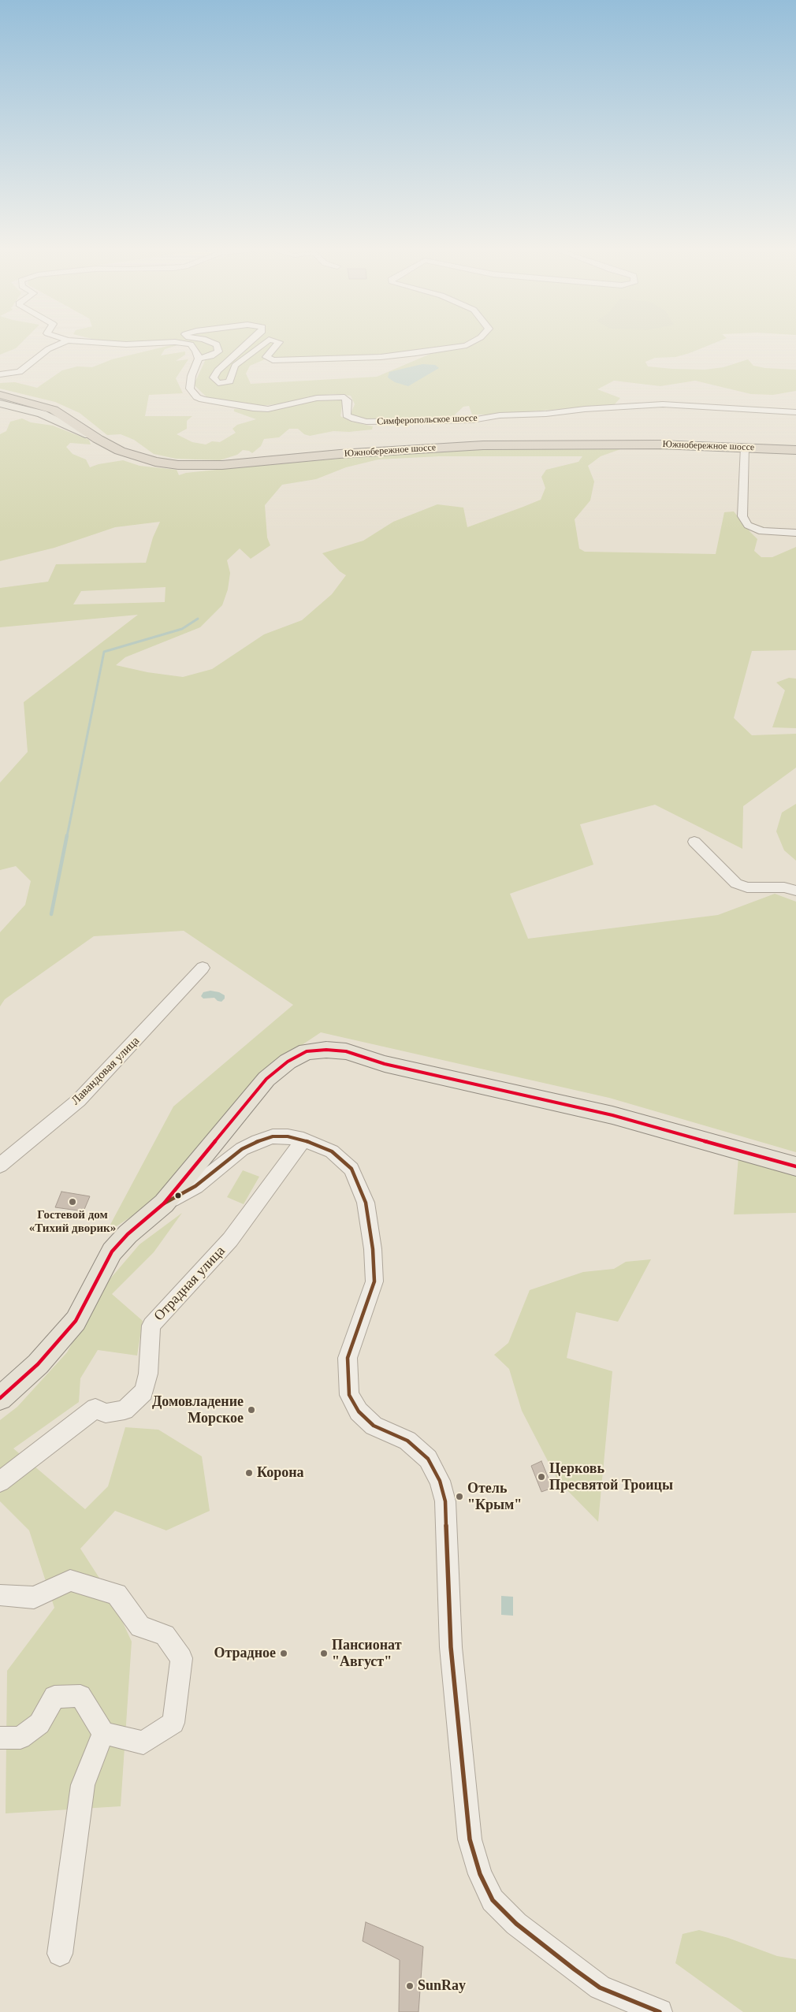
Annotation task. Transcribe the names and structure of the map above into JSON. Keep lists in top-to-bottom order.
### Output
{
  "streets": {
    "highway": ["Южнобережное шоссе"],
    "street": ["Симферопольское шоссе", "Лавандовая улица", "Отрадная улица"]
  },
  "places": [
    "Гостевой дом «Тихий дворик»",
    "Домовладение Морское",
    "Корона",
    "Церковь Пресвятой Троицы",
    "Отель \"Крым\"",
    "Отрадное",
    "Пансионат \"Август\"",
    "SunRay"
  ]
}
